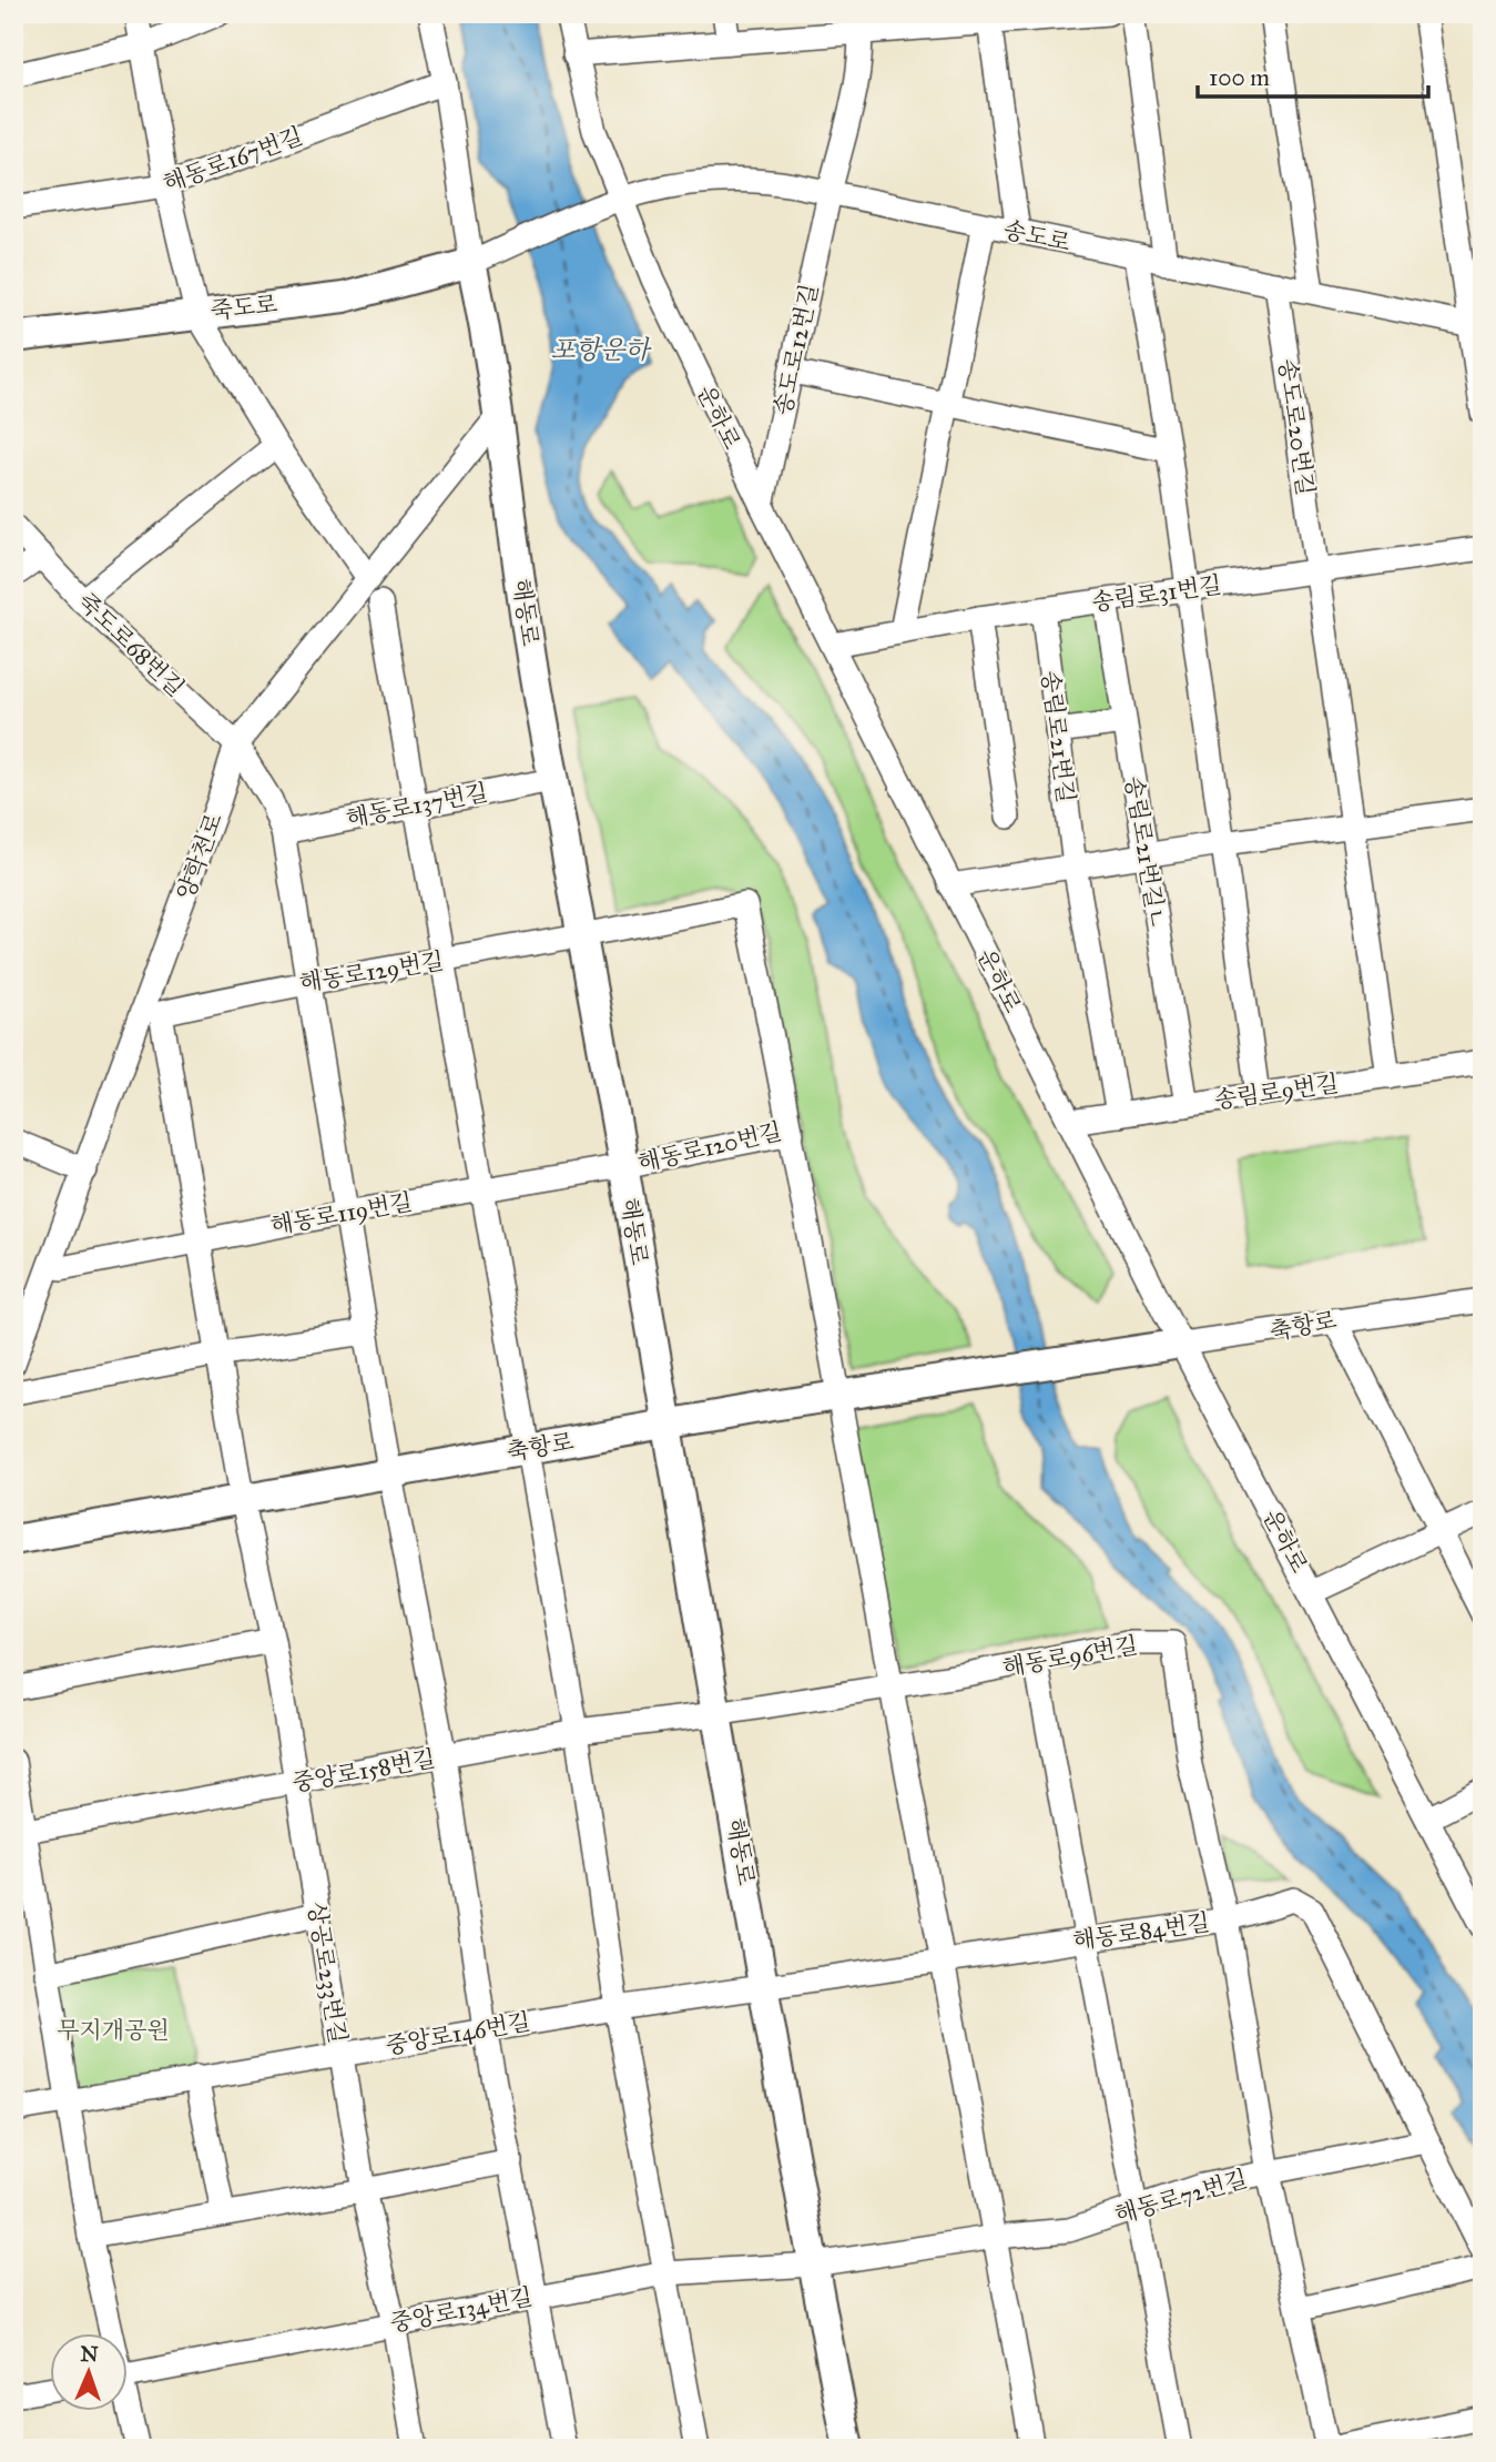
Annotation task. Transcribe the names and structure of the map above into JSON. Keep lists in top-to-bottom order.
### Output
{
  "streets": {
    "main road": ["죽도로", "해동로", "축항로"],
    "street": [
      "해동로167번길",
      "송도로",
      "송도로12번길",
      "운하로",
      "송도로20번길",
      "송림로31번길",
      "죽도로68번길",
      "송림로21번길",
      "해동로137번길",
      "송림로21번길ㄴ",
      "양학천로",
      "해동로129번길",
      "송림로9번길",
      "해동로120번길",
      "해동로119번길",
      "해동로96번길",
      "중앙로158번길",
      "해동로84번길",
      "상공로233번길",
      "중앙로146번길",
      "해동로72번길",
      "중앙로134번길"
    ]
  },
  "crossings": [
    ["해동로167번길", "해동로"],
    ["송도로", "죽도로"],
    ["송도로", "송도로12번길"],
    ["송도로", "운하로"],
    ["송도로", "송도로20번길"],
    ["송도로", "해동로"],
    ["죽도로", "해동로"],
    ["송도로12번길", "운하로"],
    ["운하로", "송림로31번길"],
    ["운하로", "송림로9번길"],
    ["운하로", "축항로"],
    ["송도로20번길", "송림로31번길"],
    ["송림로31번길", "송림로21번길"],
    ["송림로31번길", "송림로21번길ㄴ"],
    ["해동로", "해동로137번길"],
    ["해동로", "양학천로"],
    ["해동로", "해동로129번길"],
    ["해동로", "해동로120번길"],
    ["해동로", "해동로119번길"],
    ["해동로", "축항로"],
    ["해동로", "해동로96번길"],
    ["해동로", "중앙로158번길"],
    ["해동로", "해동로84번길"],
    ["해동로", "중앙로146번길"],
    ["해동로", "해동로72번길"],
    ["해동로", "중앙로134번길"],
    ["죽도로68번길", "해동로137번길"],
    ["죽도로68번길", "양학천로"],
    ["죽도로68번길", "해동로129번길"],
    ["죽도로68번길", "해동로119번길"],
    ["죽도로68번길", "축항로"],
    ["죽도로68번길", "중앙로158번길"],
    ["죽도로68번길", "중앙로146번길"],
    ["죽도로68번길", "중앙로134번길"],
    ["송림로21번길", "송림로9번길"],
    ["송림로21번길ㄴ", "송림로9번길"],
    ["해동로129번길", "해동로120번길"],
    ["해동로129번길", "해동로119번길"],
    ["해동로120번길", "해동로119번길"],
    ["축항로", "상공로233번길"],
    ["해동로96번길", "중앙로158번길"],
    ["해동로96번길", "해동로84번길"],
    ["중앙로158번길", "상공로233번길"],
    ["해동로84번길", "중앙로146번길"],
    ["상공로233번길", "중앙로146번길"],
    ["상공로233번길", "중앙로134번길"],
    ["해동로72번길", "중앙로134번길"]
  ],
  "water": ["포항운하"],
  "parks": ["무지개공원"],
  "scale_bar": "100 m",
  "north": "top"
}
